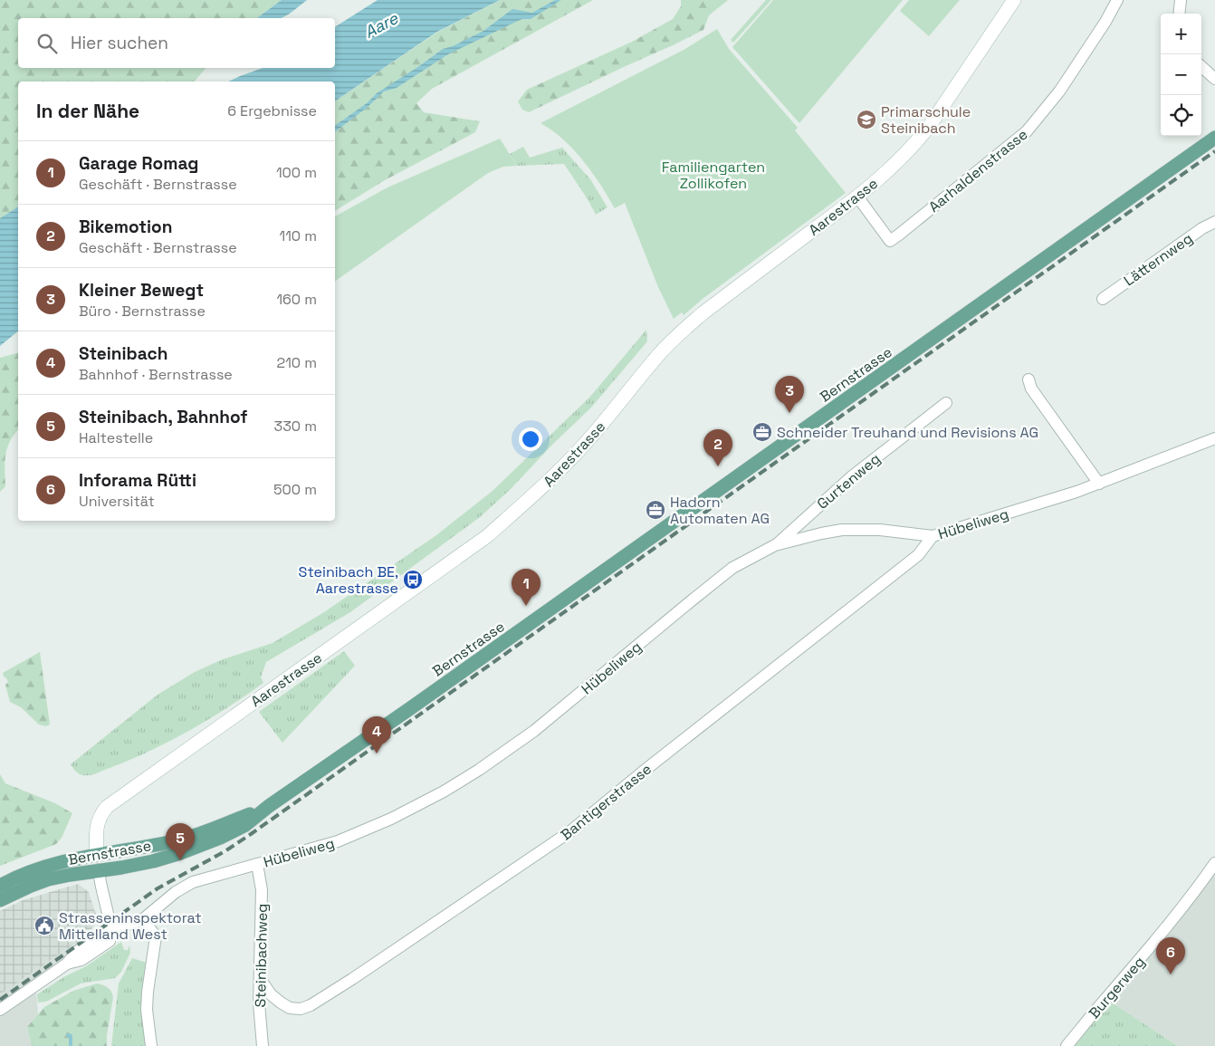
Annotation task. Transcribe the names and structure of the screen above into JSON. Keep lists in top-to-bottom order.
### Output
{
  "streets": {
    "main road": ["Bernstrasse"],
    "street": [
      "Aarhaldenstrasse",
      "Aarestrasse",
      "Lätternweg",
      "Gurtenweg",
      "Hübeliweg",
      "Bantigerstrasse",
      "Steinibachweg",
      "Burgerweg"
    ]
  },
  "crossings": [
    ["Aarhaldenstrasse", "Aarestrasse"],
    ["Aarestrasse", "Bernstrasse"],
    ["Gurtenweg", "Hübeliweg"],
    ["Hübeliweg", "Bantigerstrasse"],
    ["Hübeliweg", "Steinibachweg"],
    ["Bantigerstrasse", "Steinibachweg"]
  ],
  "water": ["Aare"],
  "parks": ["Familiengarten Zollikofen"],
  "places": {
    "school or university": ["Primarschule Steinibach"],
    "office": ["Schneider Treuhand und Revisions AG", "Hadorn Automaten AG"],
    "bus stop": ["Steinibach BE, Aarestrasse"],
    "public building": ["Strasseninspektorat Mittelland West"]
  },
  "page": {
    "map_buttons": ["+", "−"],
    "search": "Hier suchen",
    "heading": ["In der Nähe", "6 Ergebnisse"],
    "list": [
      {
        "mark": "1",
        "name": "Garage Romag",
        "note": "Geschäft · Bernstrasse",
        "value": "100 m"
      },
      {
        "mark": "2",
        "name": "Bikemotion",
        "note": "Geschäft · Bernstrasse",
        "value": "110 m"
      },
      {
        "mark": "3",
        "name": "Kleiner Bewegt",
        "note": "Büro · Bernstrasse",
        "value": "160 m"
      },
      {
        "mark": "4",
        "name": "Steinibach",
        "note": "Bahnhof · Bernstrasse",
        "value": "210 m"
      },
      {
        "mark": "5",
        "name": "Steinibach, Bahnhof",
        "note": "Haltestelle",
        "value": "330 m"
      },
      {
        "mark": "6",
        "name": "Inforama Rütti",
        "note": "Universität",
        "value": "500 m"
      }
    ],
    "pins": [
      "3",
      "2",
      "1",
      "4",
      "5",
      "6"
    ]
  }
}
